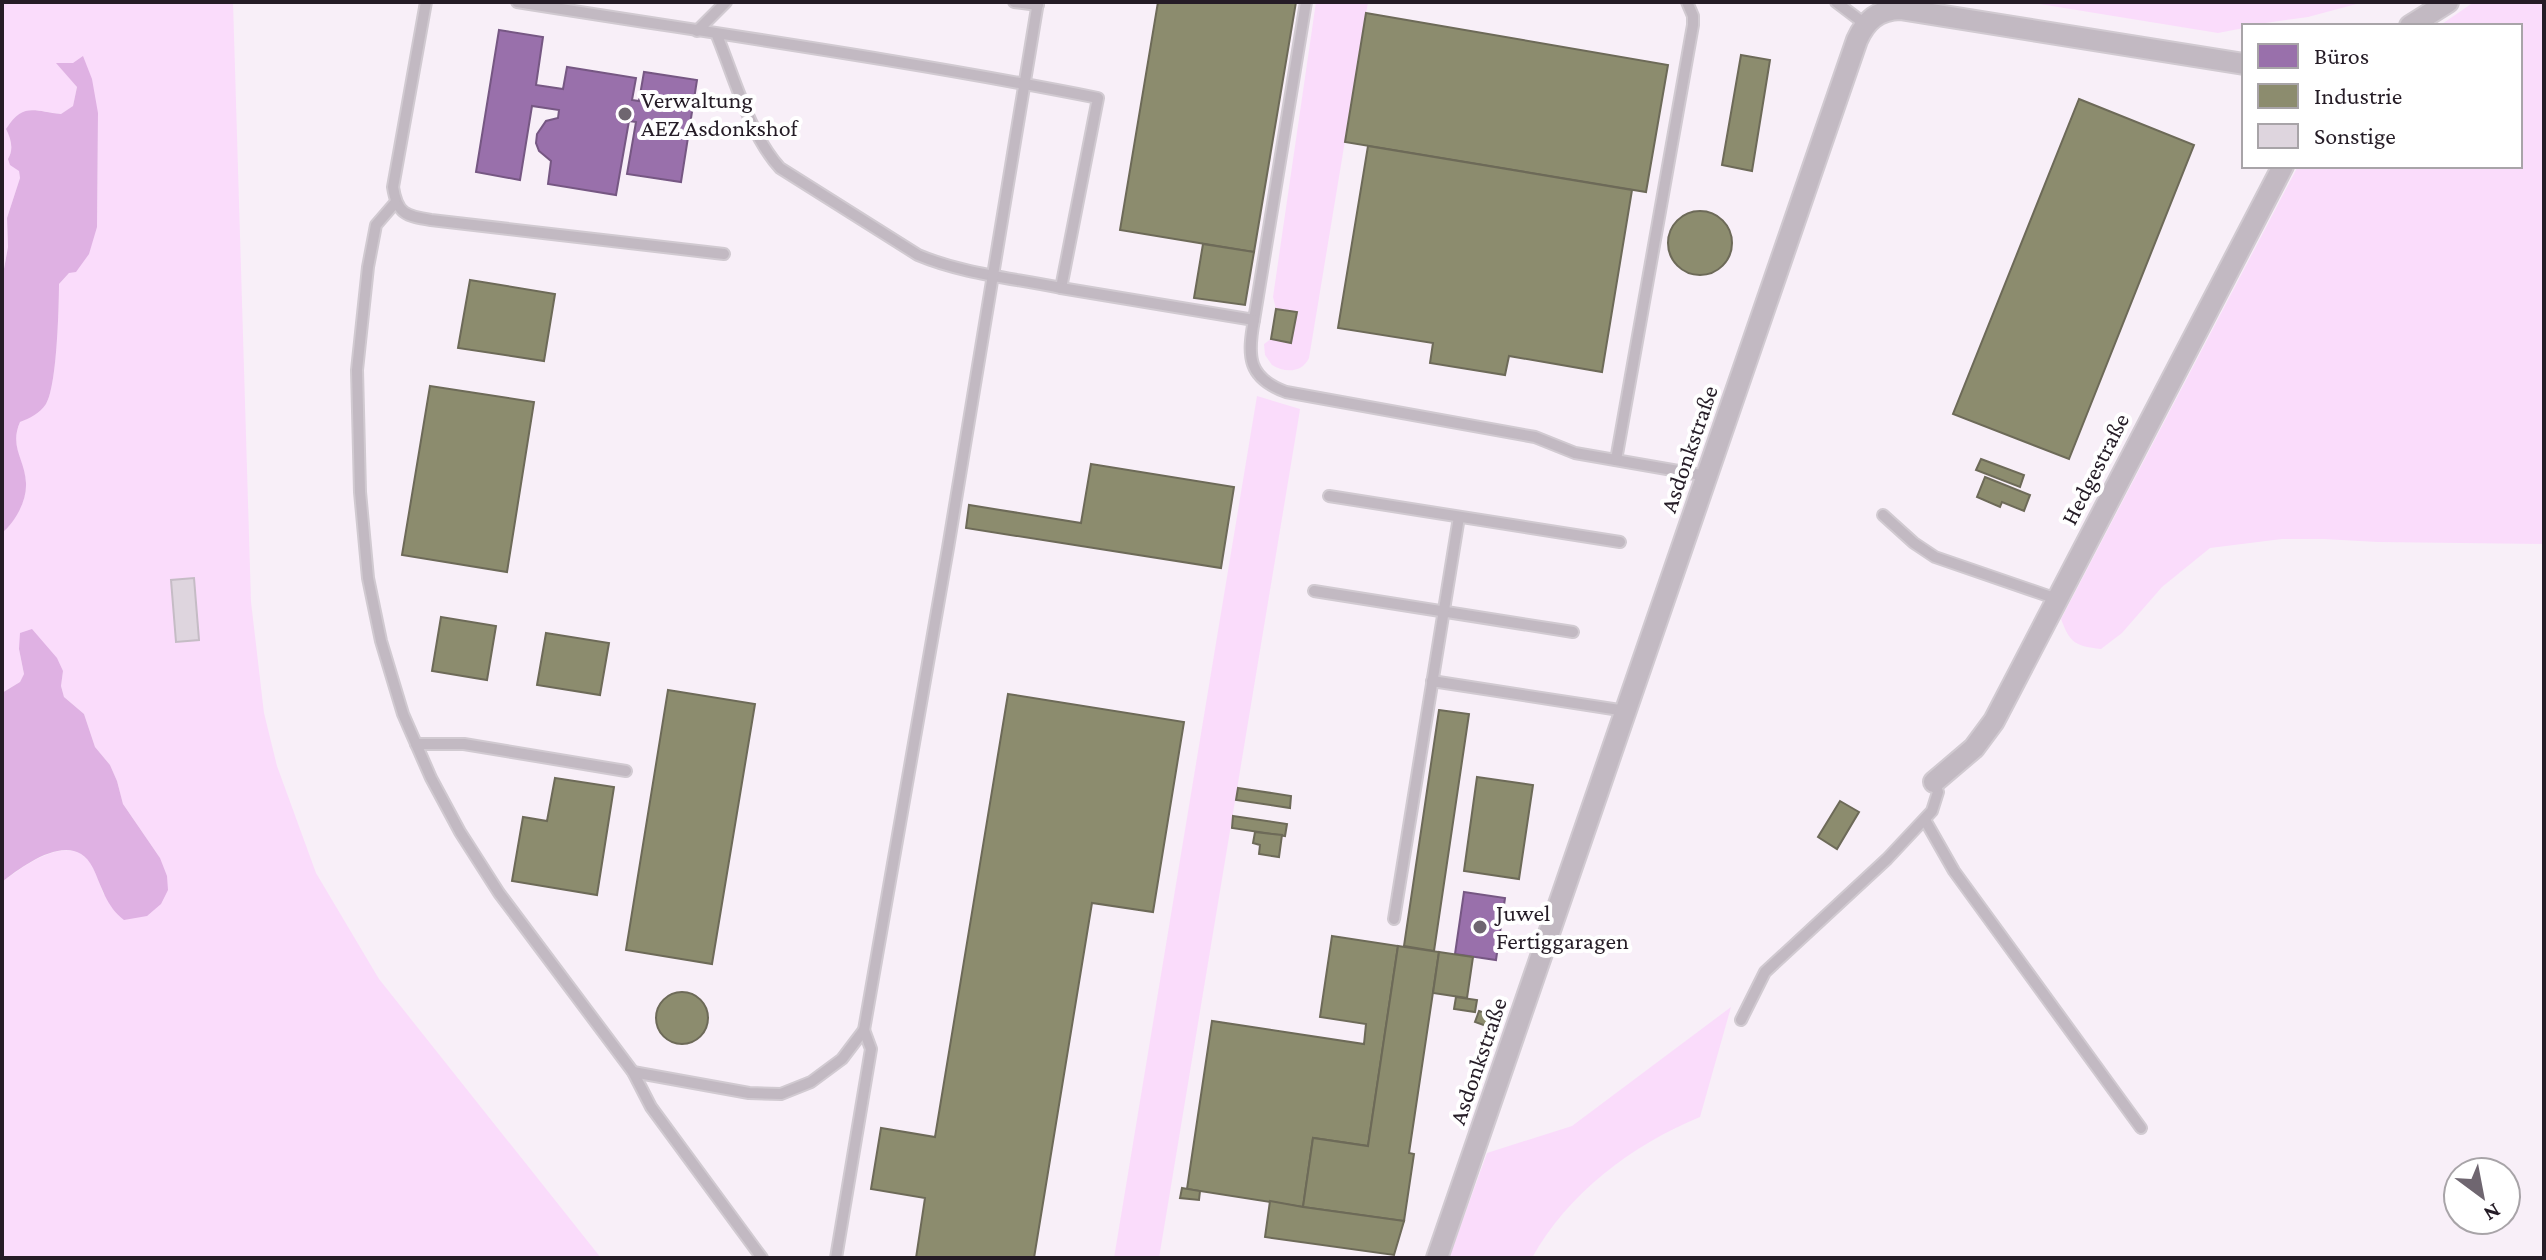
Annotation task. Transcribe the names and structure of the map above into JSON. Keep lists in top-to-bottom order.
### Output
{
  "streets": {
    "street": ["Asdonkstraße", "Hedgestraße"]
  },
  "places": ["Verwaltung AEZ Asdonkshof", "Juwel Fertiggaragen"],
  "legend": ["Büros", "Industrie", "Sonstige"],
  "north": "bottom right"
}
